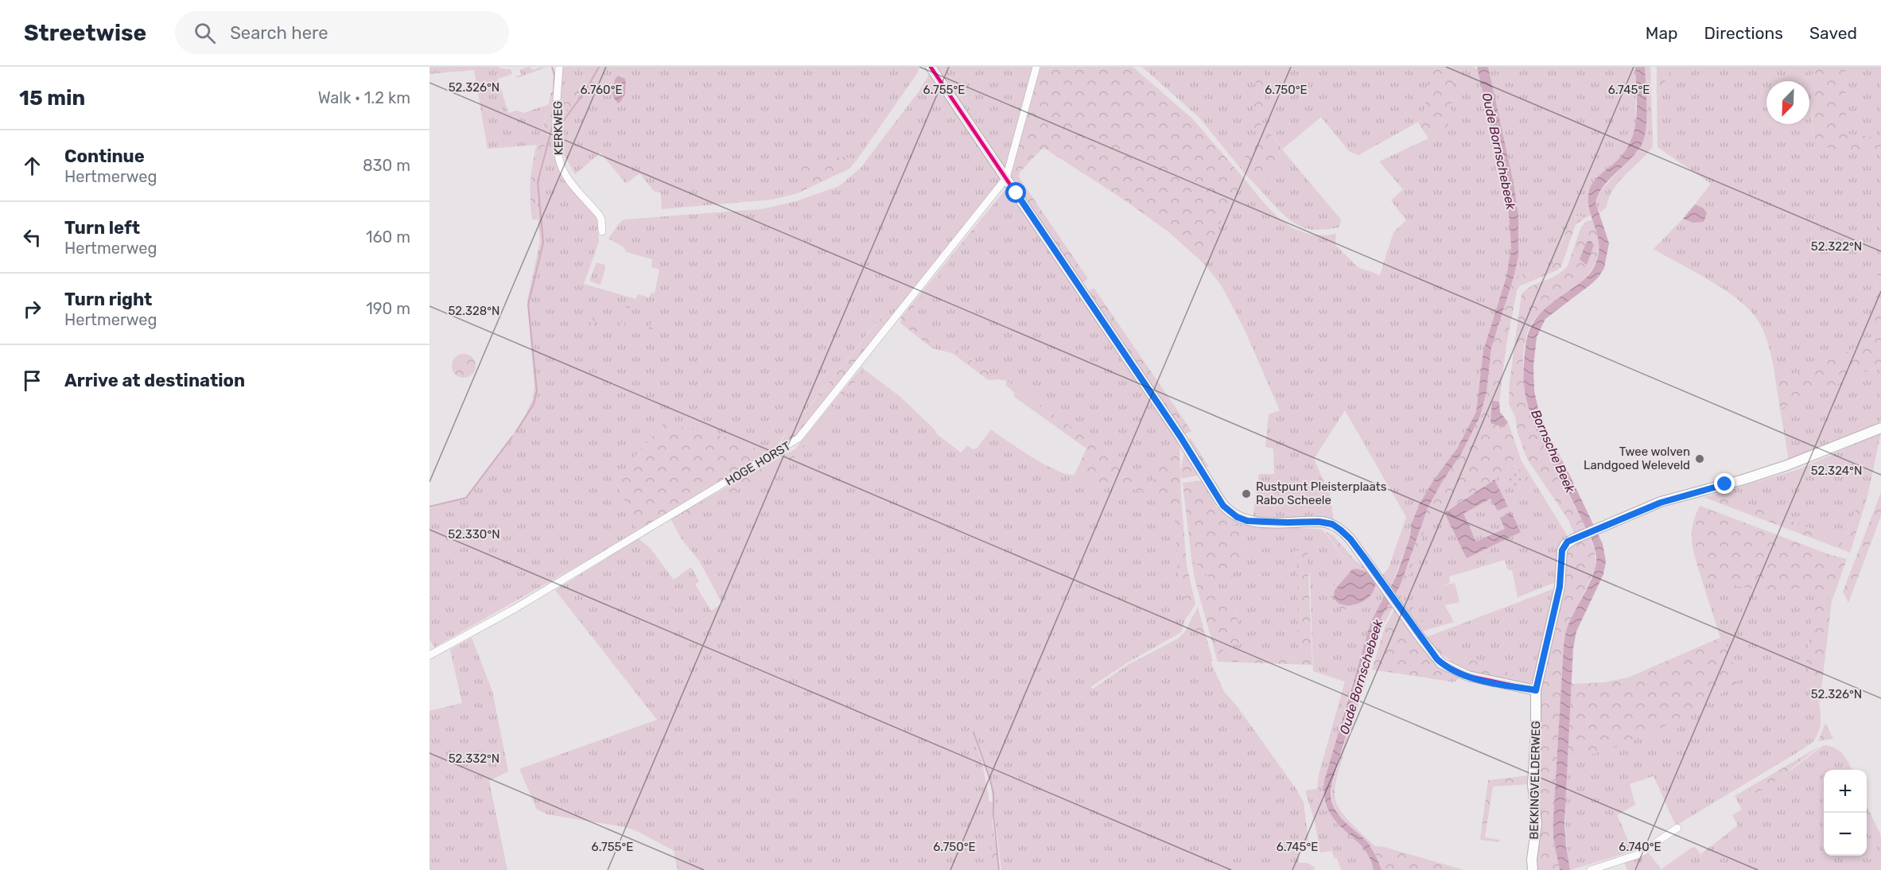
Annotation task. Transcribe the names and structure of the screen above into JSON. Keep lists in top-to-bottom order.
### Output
{
  "streets": {
    "street": ["KERKWEG", "HOGE HORST", "BEKKINGVELDERWEG"]
  },
  "water": ["Oude Bornschebeek", "Bornsche Beek"],
  "places": ["Twee wolven Landgoed Weleveld", "Rustpunt Pleisterplaats Rabo Scheele"],
  "north": "bottom left",
  "page": {
    "header": "Streetwise",
    "search": "Search here",
    "nav": ["Map", "Directions", "Saved"],
    "heading": ["15 min", "Walk · 1.2 km"],
    "list": [
      ["Continue", "Hertmerweg", "830 m"],
      ["Turn left", "Hertmerweg", "160 m"],
      ["Turn right", "Hertmerweg", "190 m"],
      "Arrive at destination"
    ],
    "map_buttons": ["+", "−"]
  },
  "coordinates": [
    "52.326°N",
    "6.755°E",
    "6.750°E",
    "6.745°E",
    "6.760°E",
    "52.322°N",
    "52.328°N",
    "52.324°N",
    "52.330°N",
    "52.332°N",
    "6.740°E"
  ]
}
